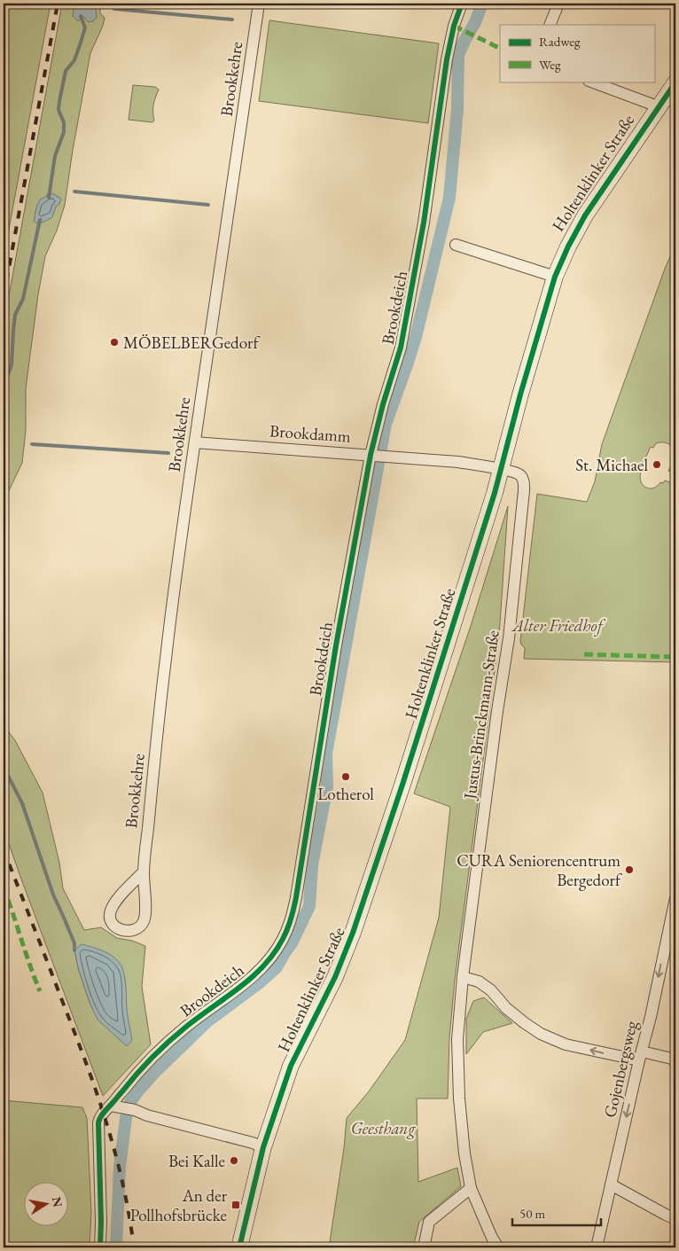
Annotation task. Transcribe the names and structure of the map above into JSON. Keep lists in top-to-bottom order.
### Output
{
  "streets": {
    "main road": ["Holtenklinker Straße"],
    "street": [
      "Brookkehre",
      "Brookdeich",
      "Brookdamm",
      "Justus-Brinckmann-Straße",
      "Gojenbergsweg"
    ]
  },
  "crossings": [
    ["Brookkehre", "Brookdamm"],
    ["Holtenklinker Straße", "Brookdamm"],
    ["Holtenklinker Straße", "Justus-Brinckmann-Straße"],
    ["Brookdeich", "Brookdamm"],
    ["Brookdamm", "Justus-Brinckmann-Straße"]
  ],
  "one_way": ["Gojenbergsweg"],
  "parks": ["Alter Friedhof", "Geesthang"],
  "places": {
    "other": [
      "MÖBELBERGedorf",
      "St. Michael",
      "Lotherol",
      "CURA Seniorencentrum Bergedorf",
      "Bei Kalle"
    ],
    "transit": ["An der Pollhofsbrücke"]
  },
  "legend": ["Radweg", "Weg"],
  "scale_bar": "50 m",
  "north": "right"
}
